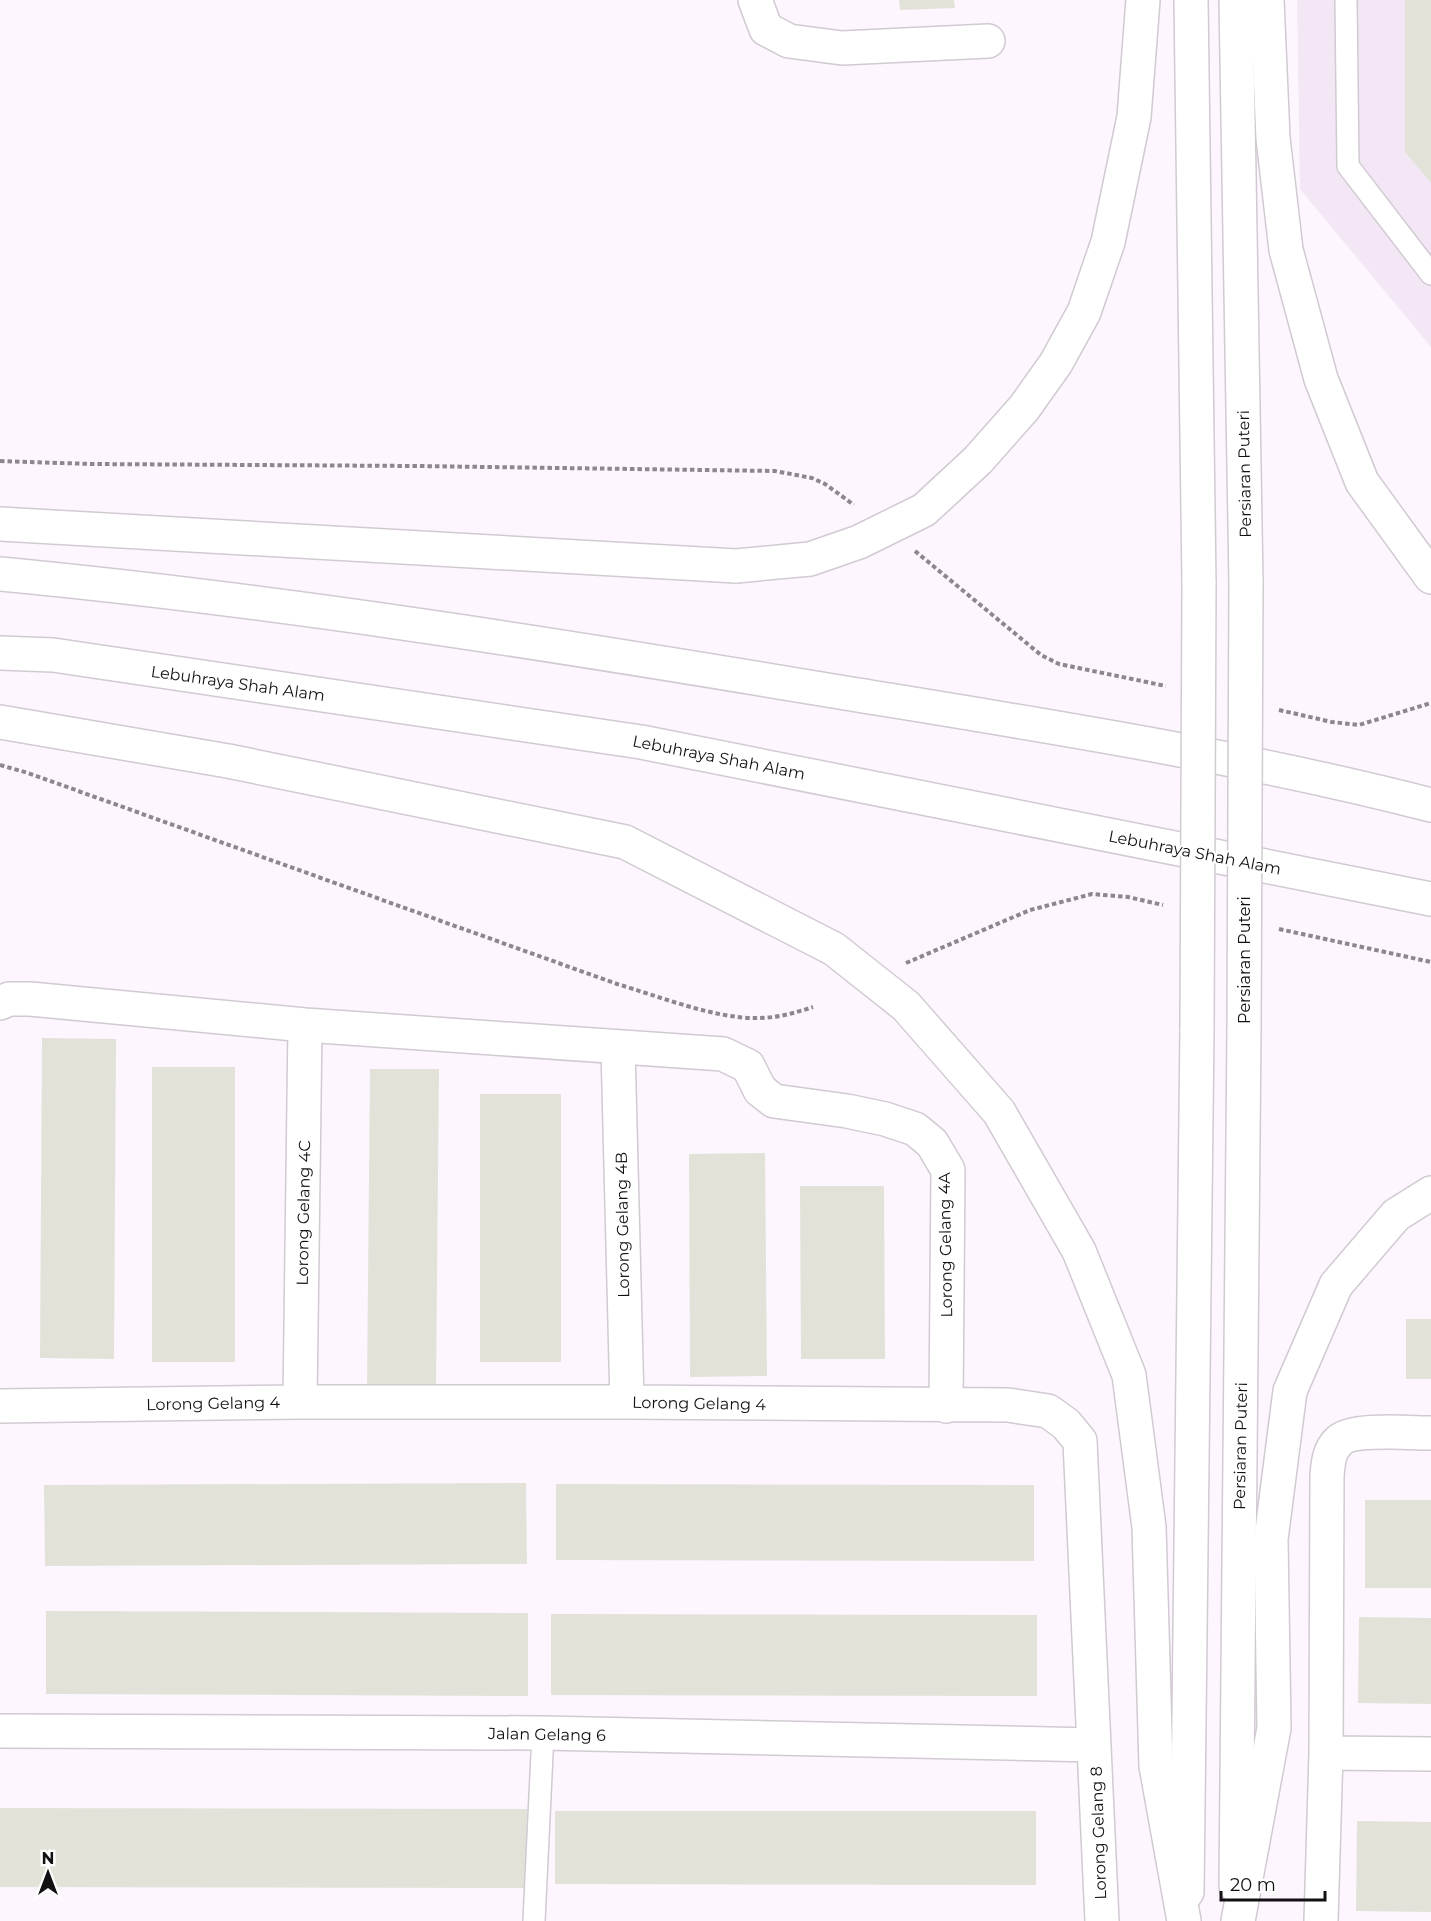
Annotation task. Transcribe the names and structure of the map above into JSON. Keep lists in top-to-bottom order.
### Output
{
  "streets": {
    "main road": [
      "Persiaran Puteri",
      "Lebuhraya Shah Alam",
      "Lorong Gelang 4C",
      "Lorong Gelang 4B",
      "Lorong Gelang 4A",
      "Lorong Gelang 4",
      "Jalan Gelang 6",
      "Lorong Gelang 8"
    ]
  },
  "crossings": [
    ["Lorong Gelang 4C", "Lorong Gelang 4A"],
    ["Lorong Gelang 4C", "Lorong Gelang 4"],
    ["Lorong Gelang 4B", "Lorong Gelang 4A"],
    ["Lorong Gelang 4B", "Lorong Gelang 4"],
    ["Lorong Gelang 4A", "Lorong Gelang 4"],
    ["Lorong Gelang 4", "Jalan Gelang 6"],
    ["Lorong Gelang 4", "Lorong Gelang 8"],
    ["Jalan Gelang 6", "Lorong Gelang 8"]
  ],
  "scale_bar": "20 m",
  "north": "top"
}
